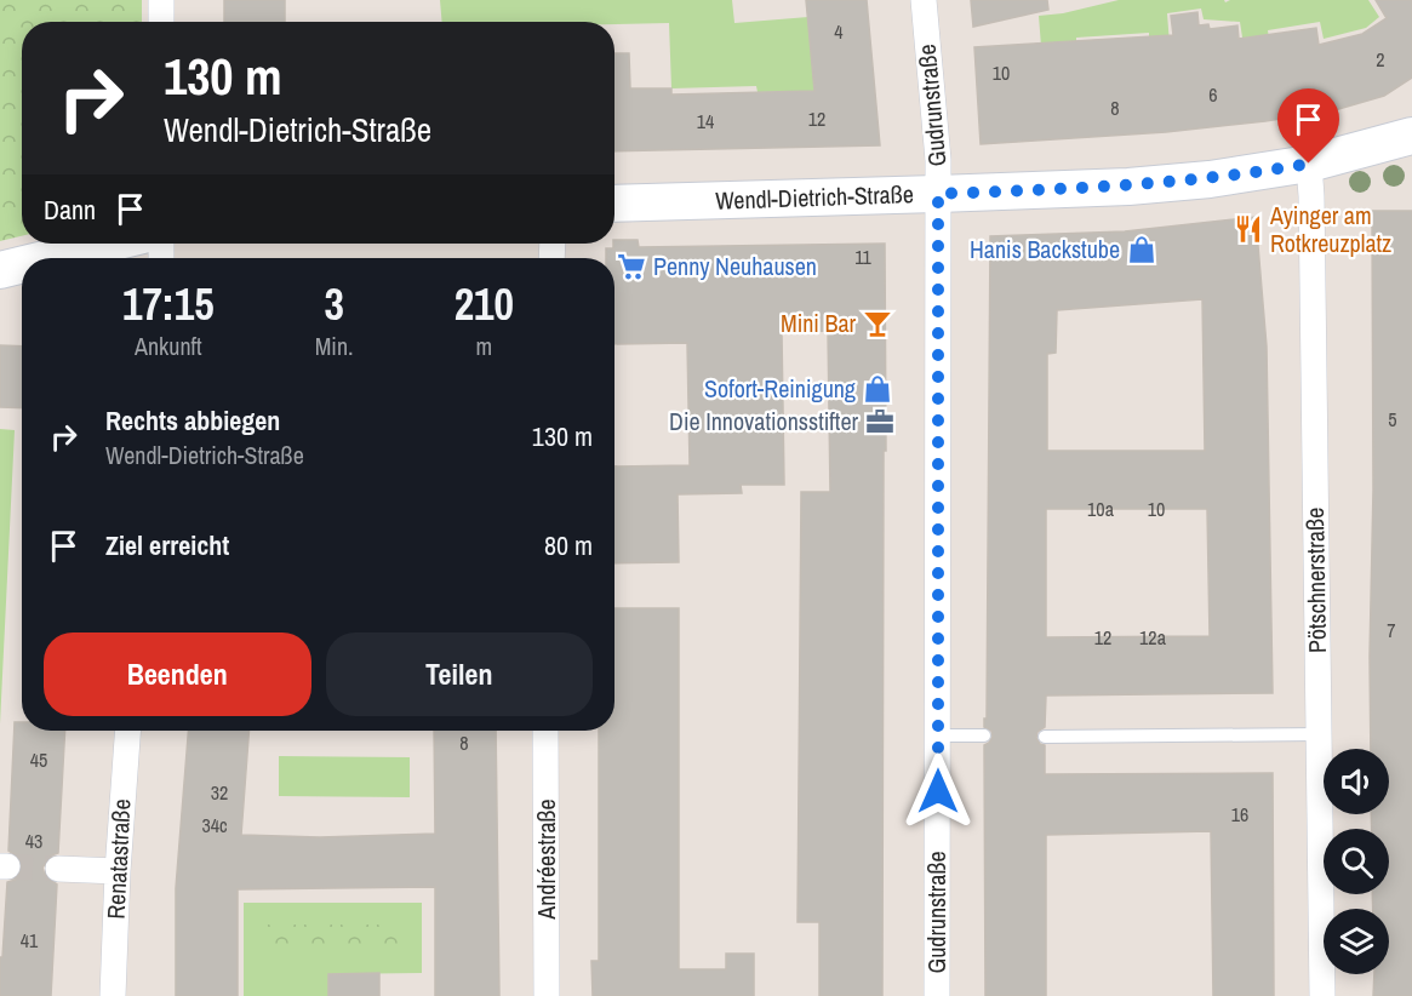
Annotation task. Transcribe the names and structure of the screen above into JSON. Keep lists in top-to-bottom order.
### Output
{
  "streets": {
    "street": [
      "Gudrunstraße",
      "Wendl-Dietrich-Straße",
      "Pötschnerstraße",
      "Renatastraße",
      "Andréestraße"
    ]
  },
  "crossings": [
    ["Gudrunstraße", "Wendl-Dietrich-Straße"],
    ["Wendl-Dietrich-Straße", "Pötschnerstraße"]
  ],
  "places": {
    "restaurant": ["Ayinger am Rotkreuzplatz"],
    "shop": ["Hanis Backstube", "Sofort-Reinigung"],
    "supermarket": ["Penny Neuhausen"],
    "bar": ["Mini Bar"],
    "office": ["Die Innovationsstifter"]
  },
  "house_numbers": [
    "4",
    "2",
    "10",
    "6",
    "8",
    "12",
    "14",
    "11",
    "5",
    "10a",
    "10",
    "7",
    "12",
    "12a",
    "8",
    "45",
    "32",
    "16",
    "34c",
    "43",
    "41"
  ],
  "page": {
    "turn": ["130 m", "Wendl-Dietrich-Straße"],
    "then": "Dann",
    "eta": [
      "17:15",
      "Ankunft",
      "3",
      "Min.",
      "210",
      "m"
    ],
    "list": [
      {
        "name": "Rechts abbiegen",
        "note": "Wendl-Dietrich-Straße",
        "value": "130 m"
      },
      {
        "name": "Ziel erreicht",
        "value": "80 m"
      }
    ],
    "buttons": ["Beenden", "Teilen"]
  }
}
